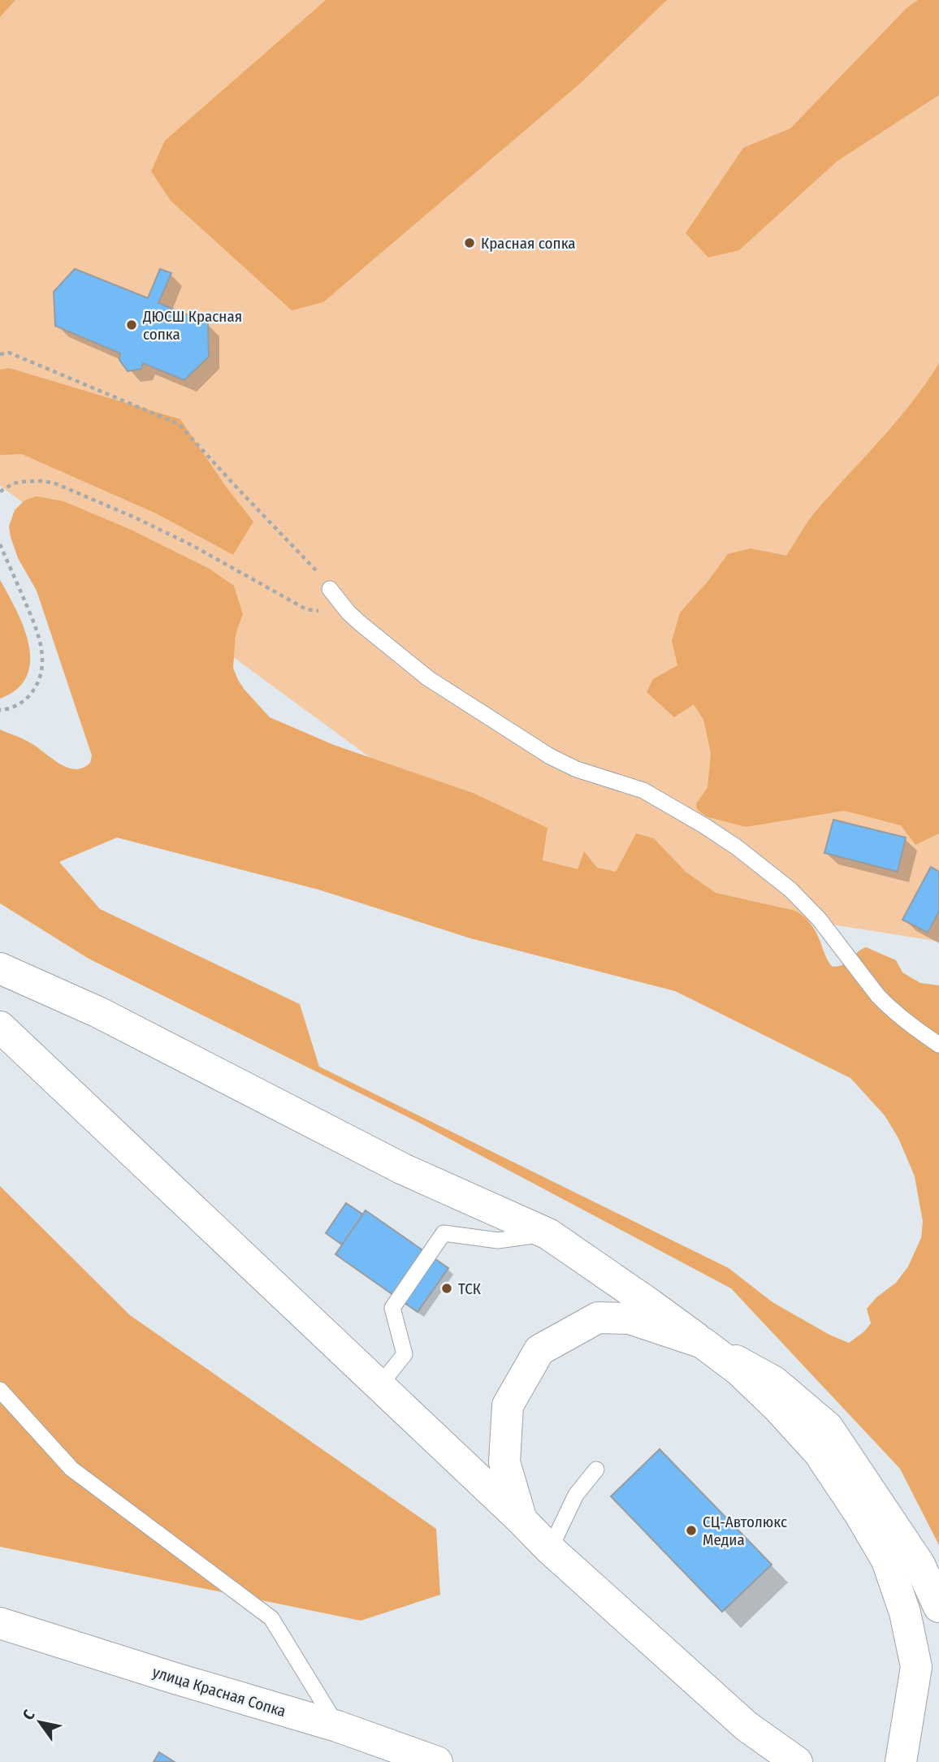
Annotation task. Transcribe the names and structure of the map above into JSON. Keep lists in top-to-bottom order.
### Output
{
  "streets": {
    "street": ["улица Красная Сопка"]
  },
  "places": [
    "Красная сопка",
    "ДЮСШ Красная сопка",
    "ТСК",
    "СЦ-Автолюкс Медиа"
  ],
  "north": "top left"
}
